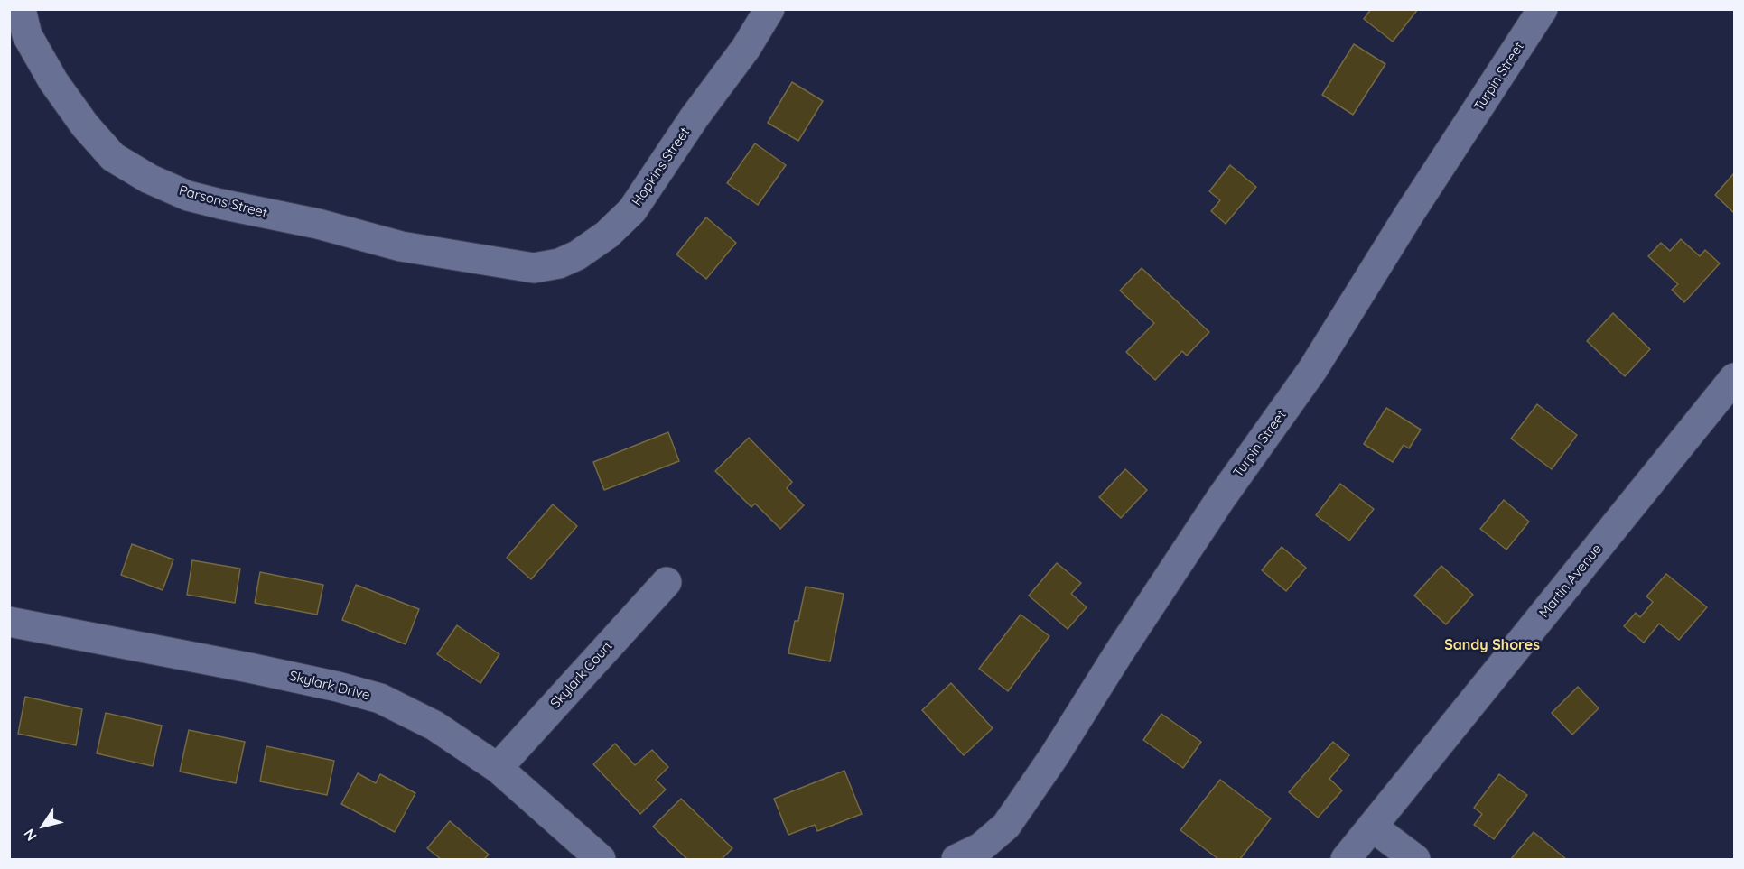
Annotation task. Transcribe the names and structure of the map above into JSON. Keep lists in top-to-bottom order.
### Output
{
  "streets": {
    "street": [
      "Turpin Street",
      "Hopkins Street",
      "Parsons Street",
      "Martin Avenue",
      "Skylark Court",
      "Skylark Drive"
    ]
  },
  "crossings": [
    ["Hopkins Street", "Parsons Street"],
    ["Skylark Court", "Skylark Drive"]
  ],
  "districts": ["Sandy Shores"],
  "north": "bottom left"
}
